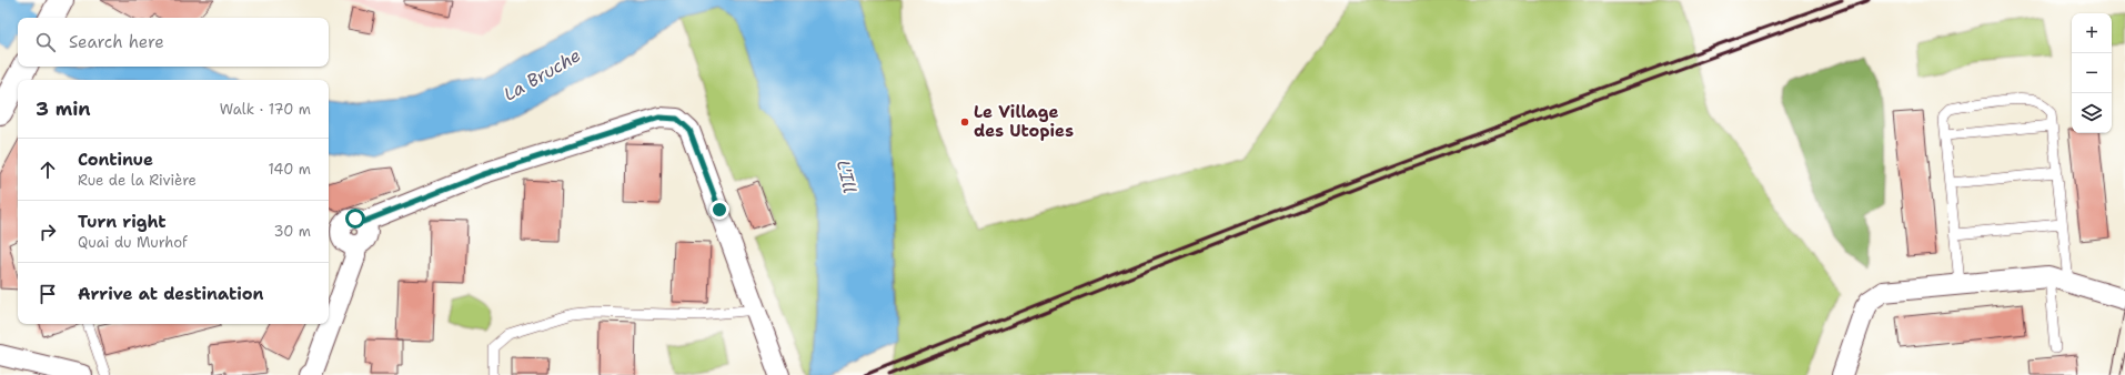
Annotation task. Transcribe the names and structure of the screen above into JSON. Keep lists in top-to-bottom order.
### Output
{
  "water": ["La Bruche", "L'Ill"],
  "places": ["Le Village des Utopies"],
  "page": {
    "map_buttons": ["+", "−"],
    "search": "Search here",
    "heading": ["3 min", "Walk · 170 m"],
    "list": [
      ["Continue", "Rue de la Rivière", "140 m"],
      ["Turn right", "Quai du Murhof", "30 m"],
      "Arrive at destination"
    ]
  }
}
